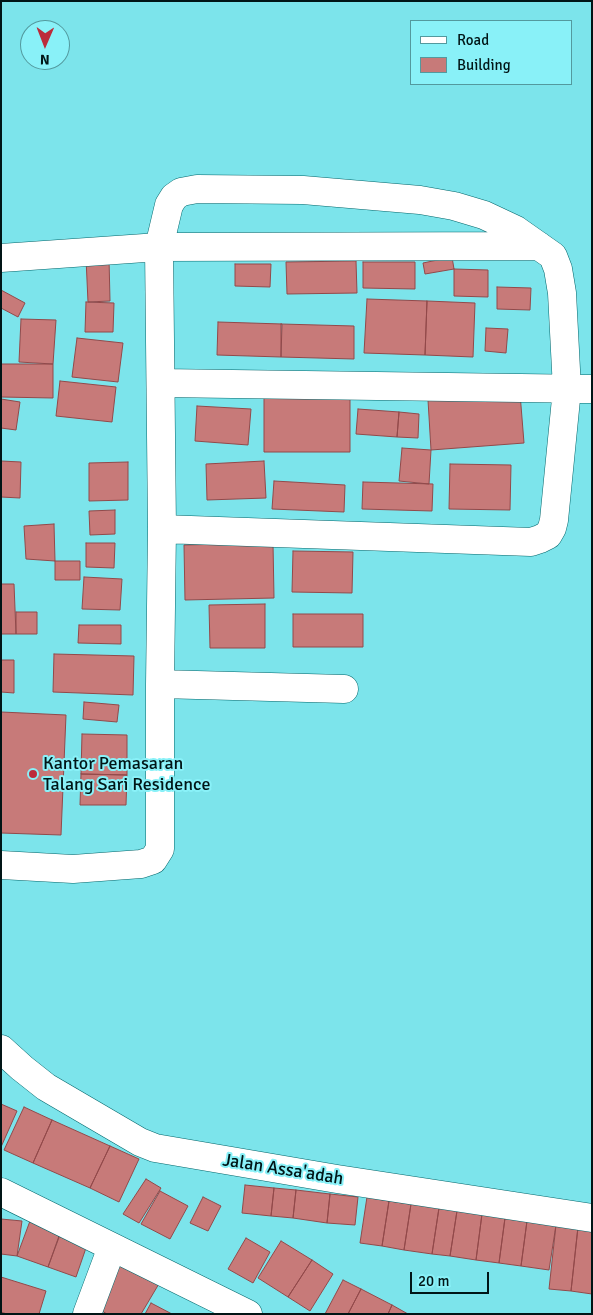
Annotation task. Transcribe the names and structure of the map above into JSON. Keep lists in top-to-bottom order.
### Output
{
  "streets": {
    "street": ["Jalan Assa'adah"]
  },
  "places": ["Kantor Pemasaran Talang Sari Residence"],
  "legend": ["Road", "Building"],
  "scale_bar": "20 m",
  "north": "bottom"
}
